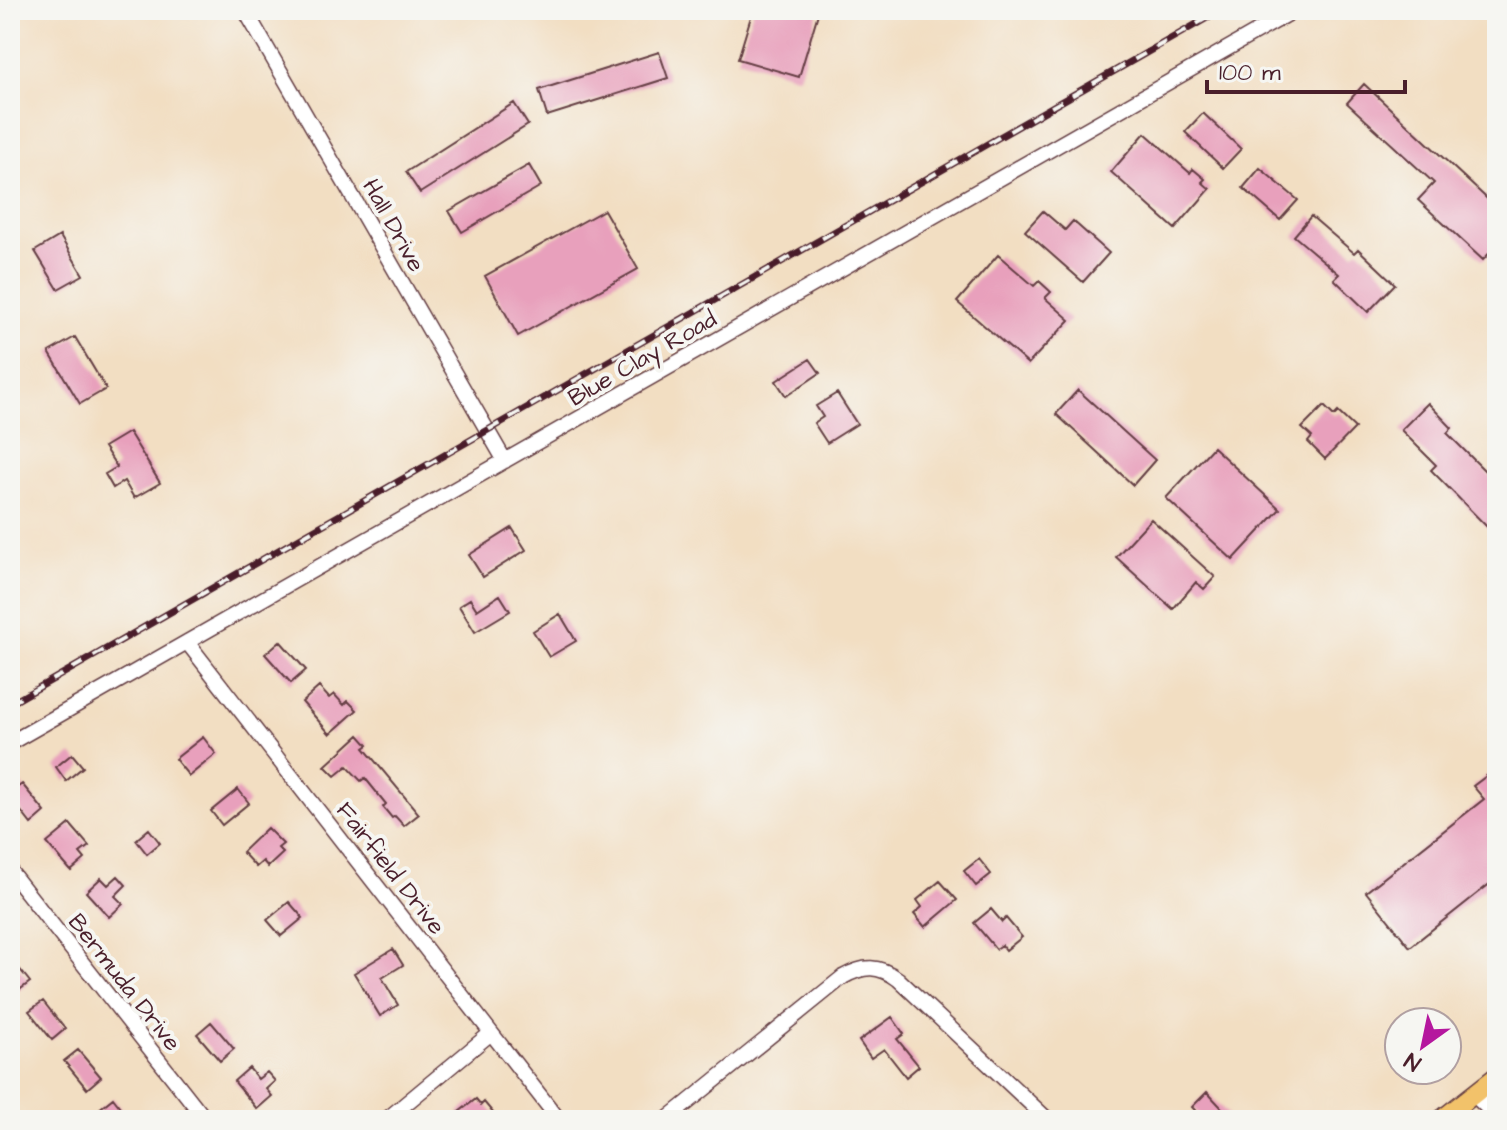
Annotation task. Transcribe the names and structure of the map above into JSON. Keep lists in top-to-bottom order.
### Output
{
  "streets": {
    "street": [
      "Hall Drive",
      "Blue Clay Road",
      "Fairfield Drive",
      "Bermuda Drive"
    ]
  },
  "crossings": [
    ["Hall Drive", "Blue Clay Road"],
    ["Blue Clay Road", "Fairfield Drive"]
  ],
  "scale_bar": "100 m",
  "north": "bottom left"
}
